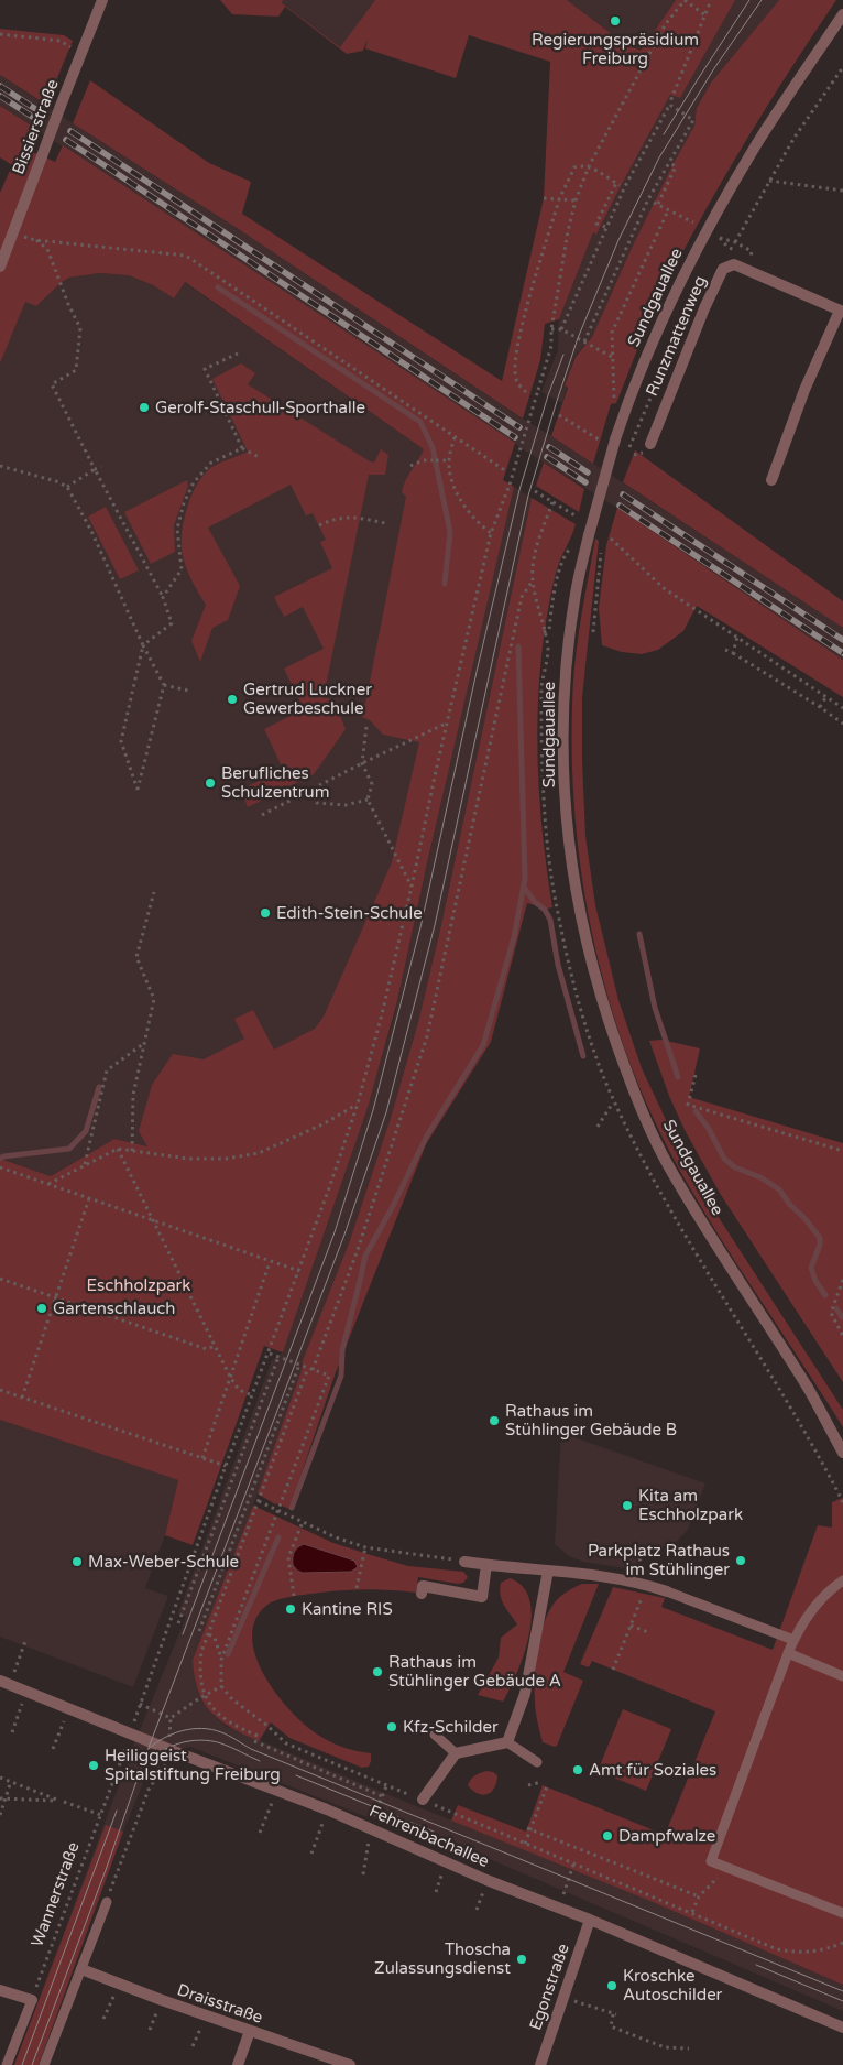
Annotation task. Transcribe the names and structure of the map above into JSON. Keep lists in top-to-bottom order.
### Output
{
  "streets": {
    "street": [
      "Bissierstraße",
      "Sundgauallee",
      "Runzmattenweg",
      "Fehrenbachallee",
      "Egonstraße",
      "Draisstraße"
    ],
    "path": ["Wannerstraße"]
  },
  "crossings": [
    ["Fehrenbachallee", "Wannerstraße"],
    ["Fehrenbachallee", "Egonstraße"]
  ],
  "parks": ["Eschholzpark"],
  "places": [
    "Regierungspräsidium Freiburg",
    "Gerolf-Staschull-Sporthalle",
    "Gertrud Luckner Gewerbeschule",
    "Berufliches Schulzentrum",
    "Edith-Stein-Schule",
    "Gartenschlauch",
    "Rathaus im Stühlinger Gebäude B",
    "Kita am Eschholzpark",
    "Parkplatz Rathaus im Stühlinger",
    "Max-Weber-Schule",
    "Kantine RIS",
    "Rathaus im Stühlinger Gebäude A",
    "Kfz-Schilder",
    "Heiliggeist Spitalstiftung Freiburg",
    "Amt für Soziales",
    "Dampfwalze",
    "Thoscha Zulassungsdienst",
    "Kroschke Autoschilder"
  ]
}
